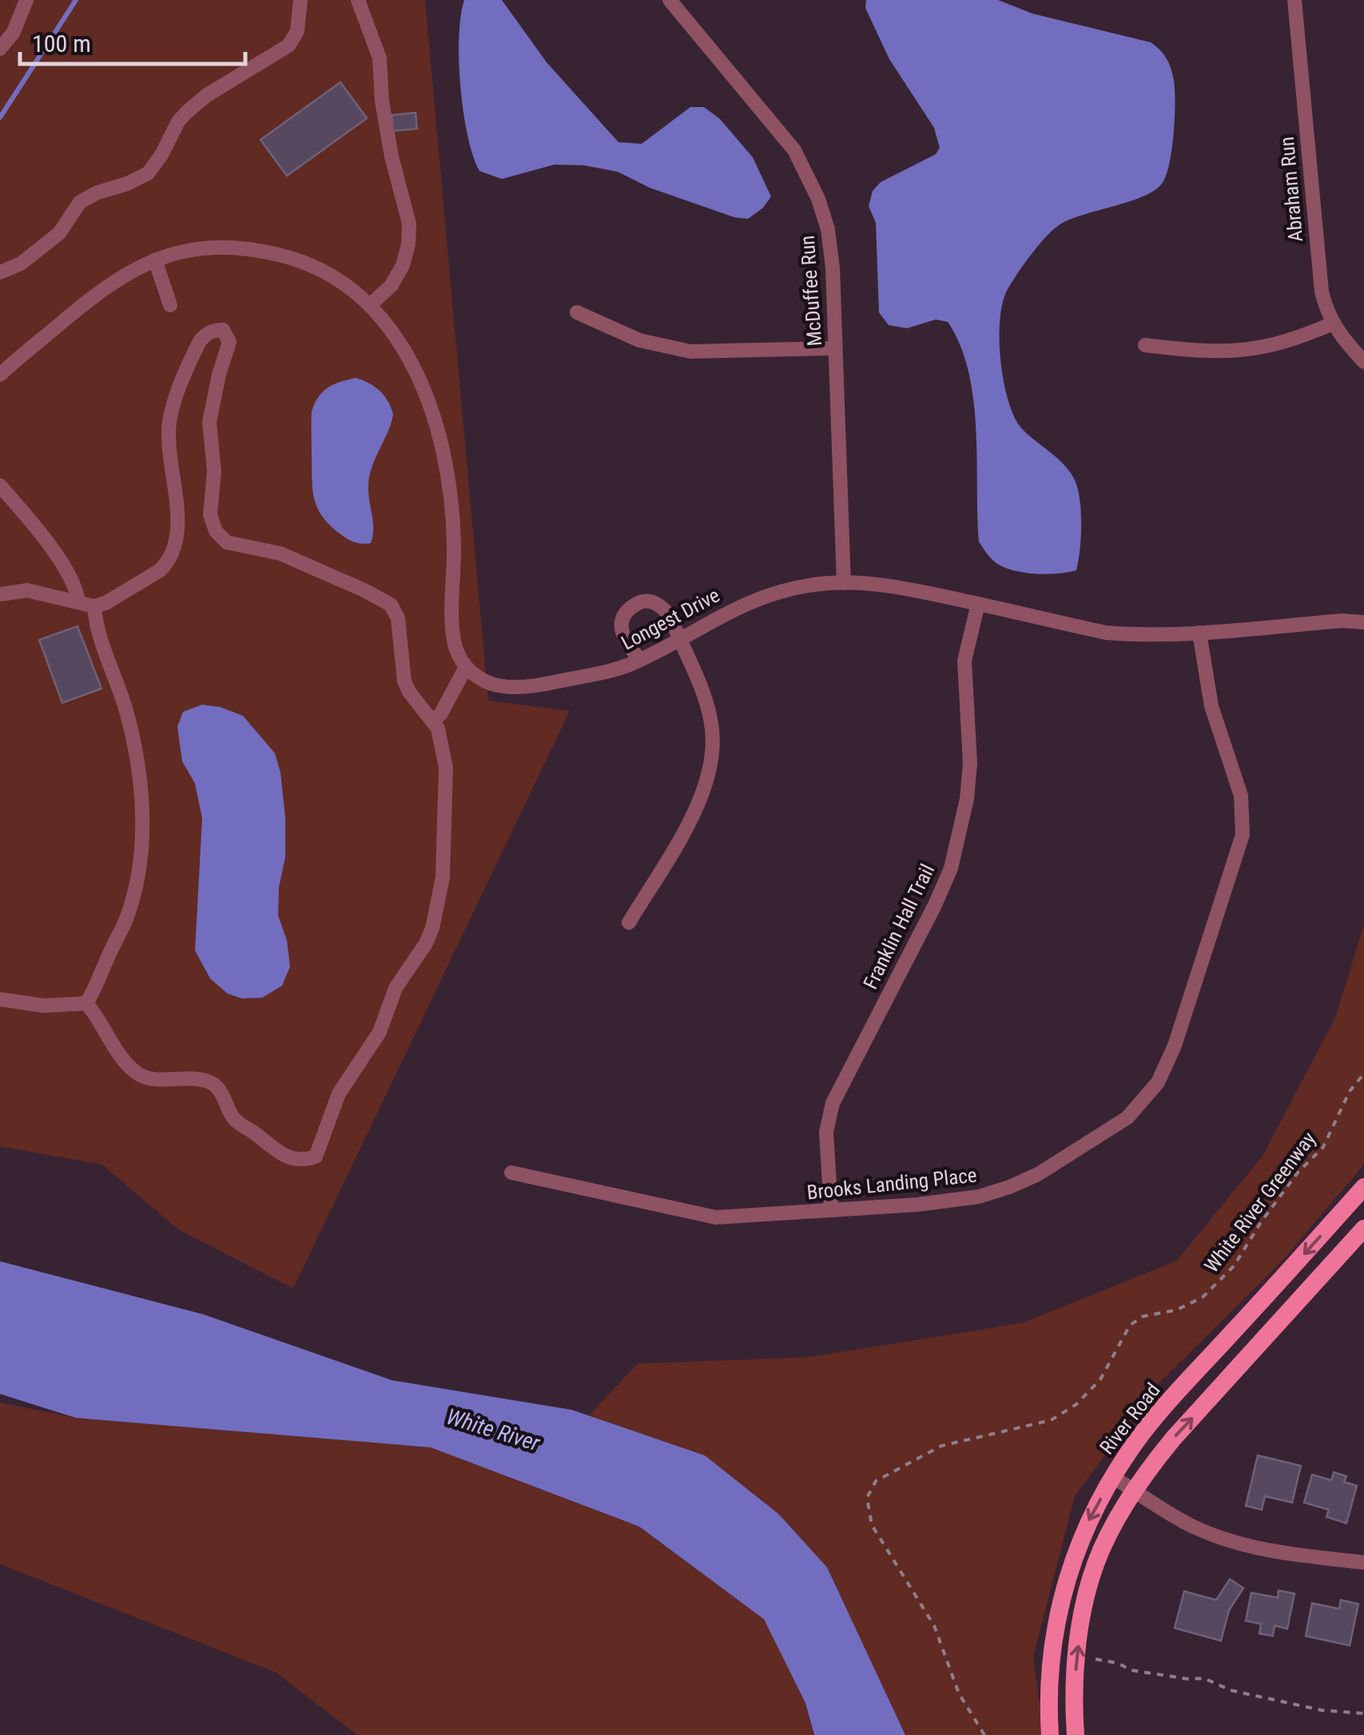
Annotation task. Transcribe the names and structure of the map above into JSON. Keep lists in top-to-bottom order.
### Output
{
  "streets": {
    "main road": ["River Road"],
    "street": [
      "Abraham Run",
      "McDuffee Run",
      "Longest Drive",
      "Franklin Hall Trail",
      "Brooks Landing Place"
    ],
    "path": ["White River Greenway"]
  },
  "crossings": [
    ["McDuffee Run", "Longest Drive"],
    ["Longest Drive", "Franklin Hall Trail"],
    ["Longest Drive", "Brooks Landing Place"],
    ["Franklin Hall Trail", "Brooks Landing Place"]
  ],
  "water": ["White River"],
  "scale_bar": "100 m"
}
